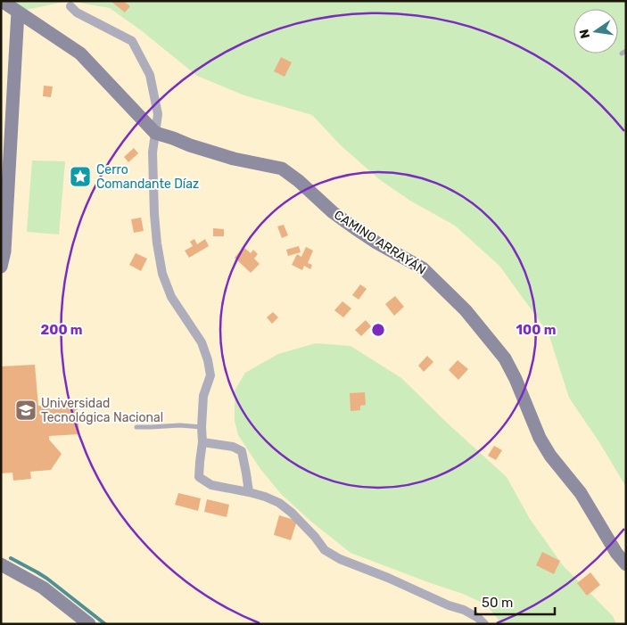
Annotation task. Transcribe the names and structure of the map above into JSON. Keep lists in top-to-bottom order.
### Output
{
  "streets": {
    "street": ["CAMINO ARRAYÁN"]
  },
  "places": {
    "place": ["Cerro Comandante Díaz"],
    "school or university": ["Universidad Tecnológica Nacional"]
  },
  "scale_bar": "50 m",
  "north": "left",
  "rings": ["100 m", "200 m"]
}
